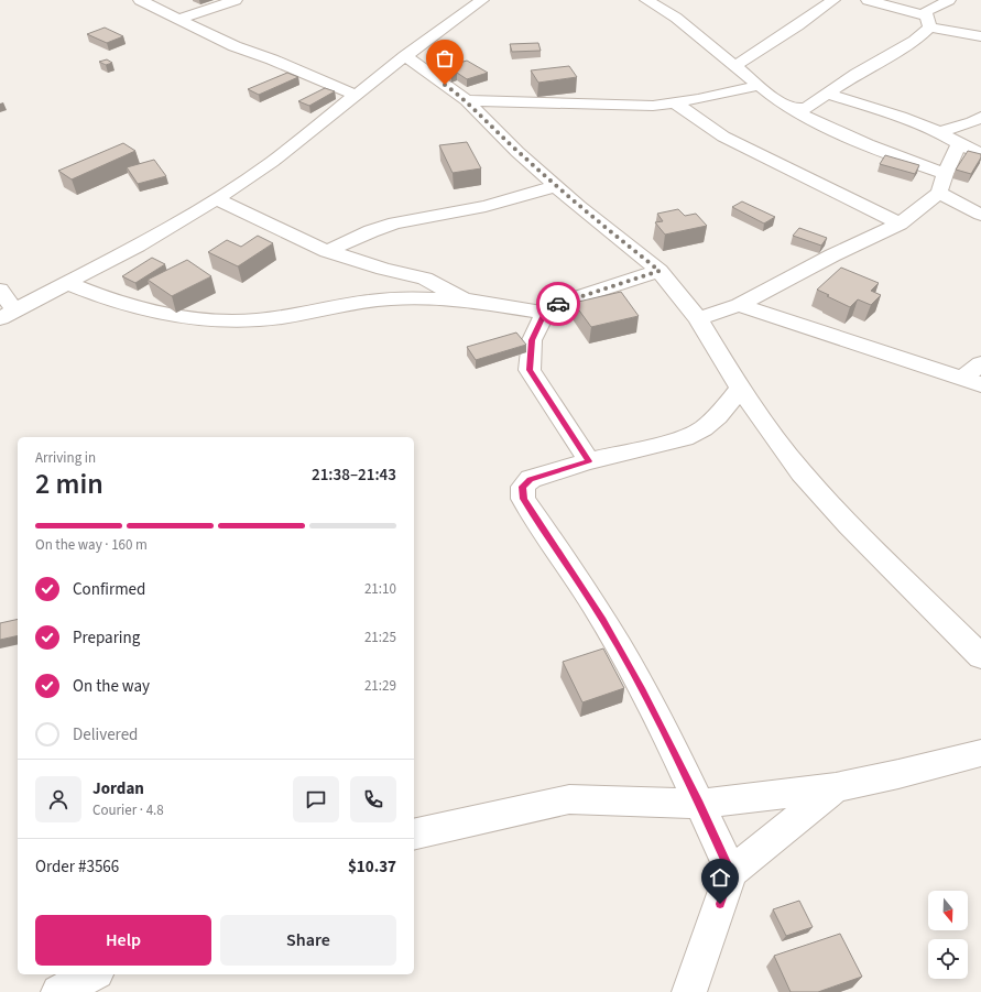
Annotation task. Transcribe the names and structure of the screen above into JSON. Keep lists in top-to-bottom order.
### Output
{
  "north": "bottom",
  "page": {
    "heading": ["2 min", "Arriving in", "21:38–21:43"],
    "panel": [
      "Jordan",
      "Courier · 4.8",
      "Order #3566",
      "$10.37"
    ],
    "bar": "On the way · 160 m",
    "list": [
      ["Confirmed", "21:10"],
      ["Preparing", "21:25"],
      ["On the way", "21:29"],
      "Delivered"
    ],
    "buttons": ["Help", "Share"]
  }
}
